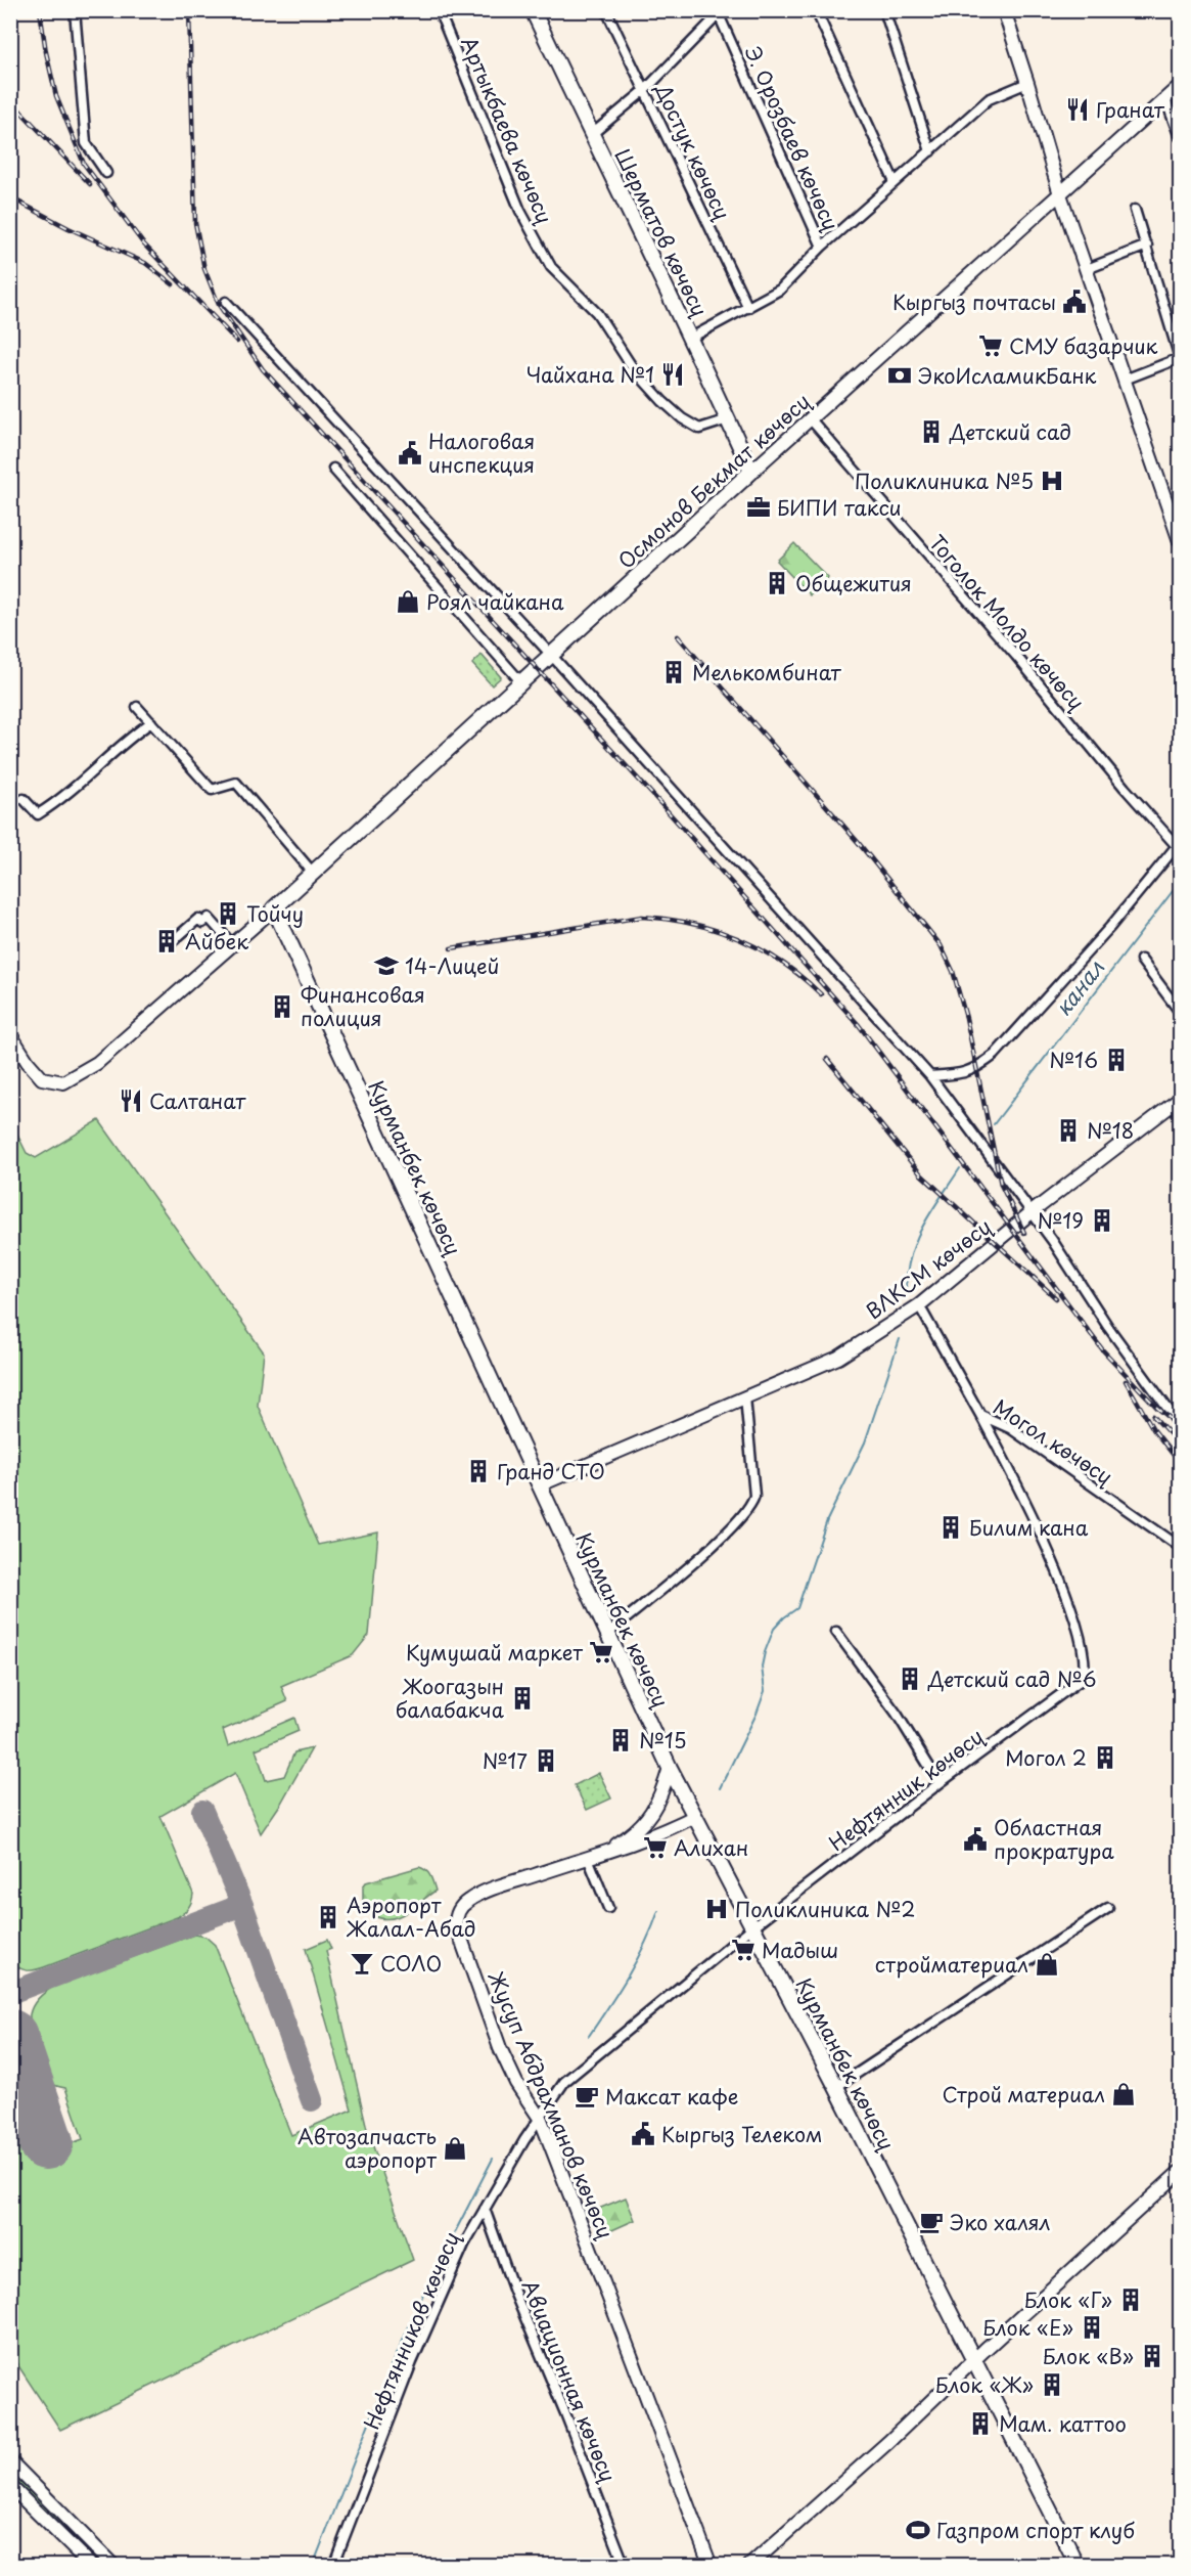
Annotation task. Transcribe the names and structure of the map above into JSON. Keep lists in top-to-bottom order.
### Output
{
  "streets": {
    "main road": [
      "Шерматов көчөсү",
      "Осмонов Бекмат көчөсү",
      "Курманбек көчөсү",
      "ВЛКСМ көчөсү",
      "Жусуп Абдрахманов көчөсү"
    ],
    "street": [
      "Артыкбаева көчөсү",
      "Э. Орозбаев көчөсү",
      "Достук көчөсү",
      "Тоголок Молдо көчөсү",
      "Могол көчөсү",
      "Нефтянник көчөсү",
      "Нефтянников көчөсү",
      "Авиационная көчөсү"
    ]
  },
  "crossings": [
    ["Артыкбаева көчөсү", "Шерматов көчөсү"],
    ["Шерматов көчөсү", "Осмонов Бекмат көчөсү"],
    ["Осмонов Бекмат көчөсү", "Тоголок Молдо көчөсү"],
    ["Осмонов Бекмат көчөсү", "Курманбек көчөсү"],
    ["Курманбек көчөсү", "ВЛКСМ көчөсү"],
    ["Курманбек көчөсү", "Нефтянник көчөсү"],
    ["Курманбек көчөсү", "Жусуп Абдрахманов көчөсү"],
    ["ВЛКСМ көчөсү", "Могол көчөсү"],
    ["Могол көчөсү", "Нефтянник көчөсү"],
    ["Нефтянник көчөсү", "Жусуп Абдрахманов көчөсү"],
    ["Нефтянник көчөсү", "Нефтянников көчөсү"],
    ["Жусуп Абдрахманов көчөсү", "Нефтянников көчөсү"],
    ["Нефтянников көчөсү", "Авиационная көчөсү"]
  ],
  "water": ["канал"],
  "places": {
    "restaurant": ["Гранат", "Чайхана №1", "Салтанат"],
    "public building": [
      "Кыргыз почтасы",
      "Налоговая инспекция",
      "Областная прократура",
      "Кыргыз Телеком"
    ],
    "supermarket": [
      "СМУ базарчик",
      "Кумушай маркет",
      "Алихан",
      "Мадыш"
    ],
    "bank": ["ЭкоИсламикБанк"],
    "building": [
      "Детский сад",
      "Общежития",
      "Мелькомбинат",
      "Тойчу",
      "Айбек",
      "Финансовая полиция",
      "№16",
      "№18",
      "№19",
      "Гранд СТО",
      "Билим кана",
      "Детский сад №6",
      "Жоогазын балабакча",
      "№15",
      "Могол 2",
      "№17",
      "Аэропорт Жалал-Абад",
      "Блок «Г»",
      "Блок «Е»",
      "Блок «В»",
      "Блок «Ж»",
      "Мам. каттоо"
    ],
    "hospital": ["Поликлиника №5", "Поликлиника №2"],
    "office": ["БИПИ такси"],
    "shop": [
      "Роял чайкана",
      "стройматериал",
      "Строй материал",
      "Автозапчасть аэропорт"
    ],
    "school or university": ["14-Лицей"],
    "bar": ["СОЛО"],
    "cafe": ["Максат кафе", "Эко халял"],
    "sports": ["Газпром спорт клуб"]
  }
}
